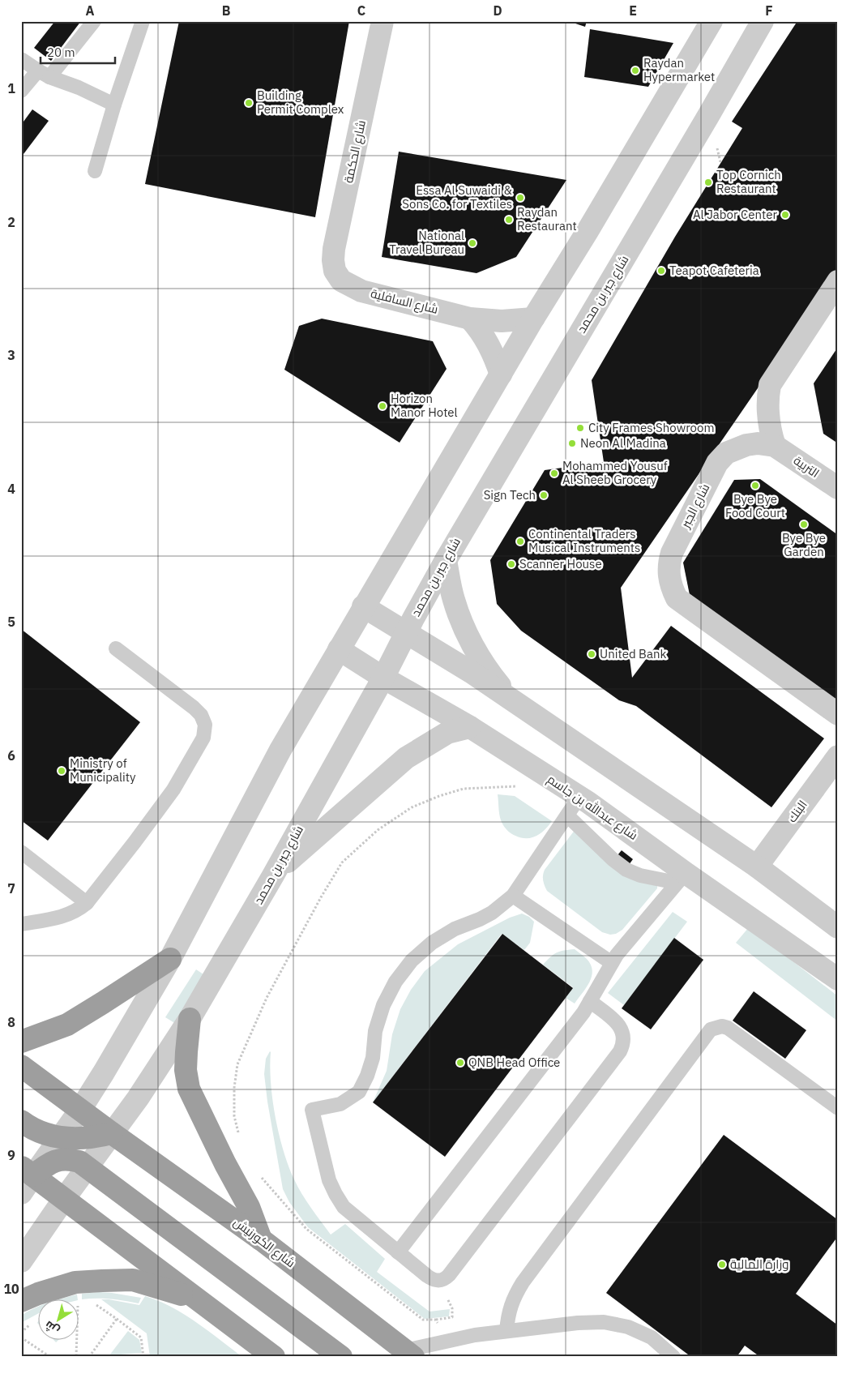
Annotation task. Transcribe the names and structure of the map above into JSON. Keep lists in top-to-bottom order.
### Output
{
  "streets": {
    "highway": ["شارع الكورنيش"],
    "street": [
      "شارع الحكمة",
      "شارع جبر بن محمد",
      "شارع السافلية",
      "التربية",
      "شارع الجبر",
      "شارع عبدالله بن جاسم",
      "البنك"
    ]
  },
  "crossings": [
    ["شارع الحكمة", "شارع السافلية"],
    ["شارع جبر بن محمد", "شارع عبدالله بن جاسم"],
    ["شارع جبر بن محمد", "شارع الكورنيش"],
    ["التربية", "شارع الجبر"]
  ],
  "places": [
    "Raydan Hypermarket",
    "Building Permit Complex",
    "Top Cornich Restaurant",
    "Essa Al Suwaidi & Sons Co. for Textiles",
    "Al Jabor Center",
    "Raydan Restaurant",
    "National Travel Bureau",
    "Teapot Cafeteria",
    "Horizon Manor Hotel",
    "City Frames Showroom",
    "Neon Al Madina",
    "Mohammed Yousuf Al Sheeb Grocery",
    "Bye Bye Food Court",
    "Sign Tech",
    "Bye Bye Garden",
    "Continental Traders Musical Instruments",
    "Scanner House",
    "United Bank",
    "Ministry of Municipality",
    "QNB Head Office",
    "وزارة المالية"
  ],
  "scale_bar": "20 m",
  "north": "bottom left",
  "grid": {
    "columns": [
      "A",
      "B",
      "C",
      "D",
      "E",
      "F"
    ],
    "rows": [
      "1",
      "2",
      "3",
      "4",
      "5",
      "6",
      "7",
      "8",
      "9",
      "10"
    ]
  }
}
